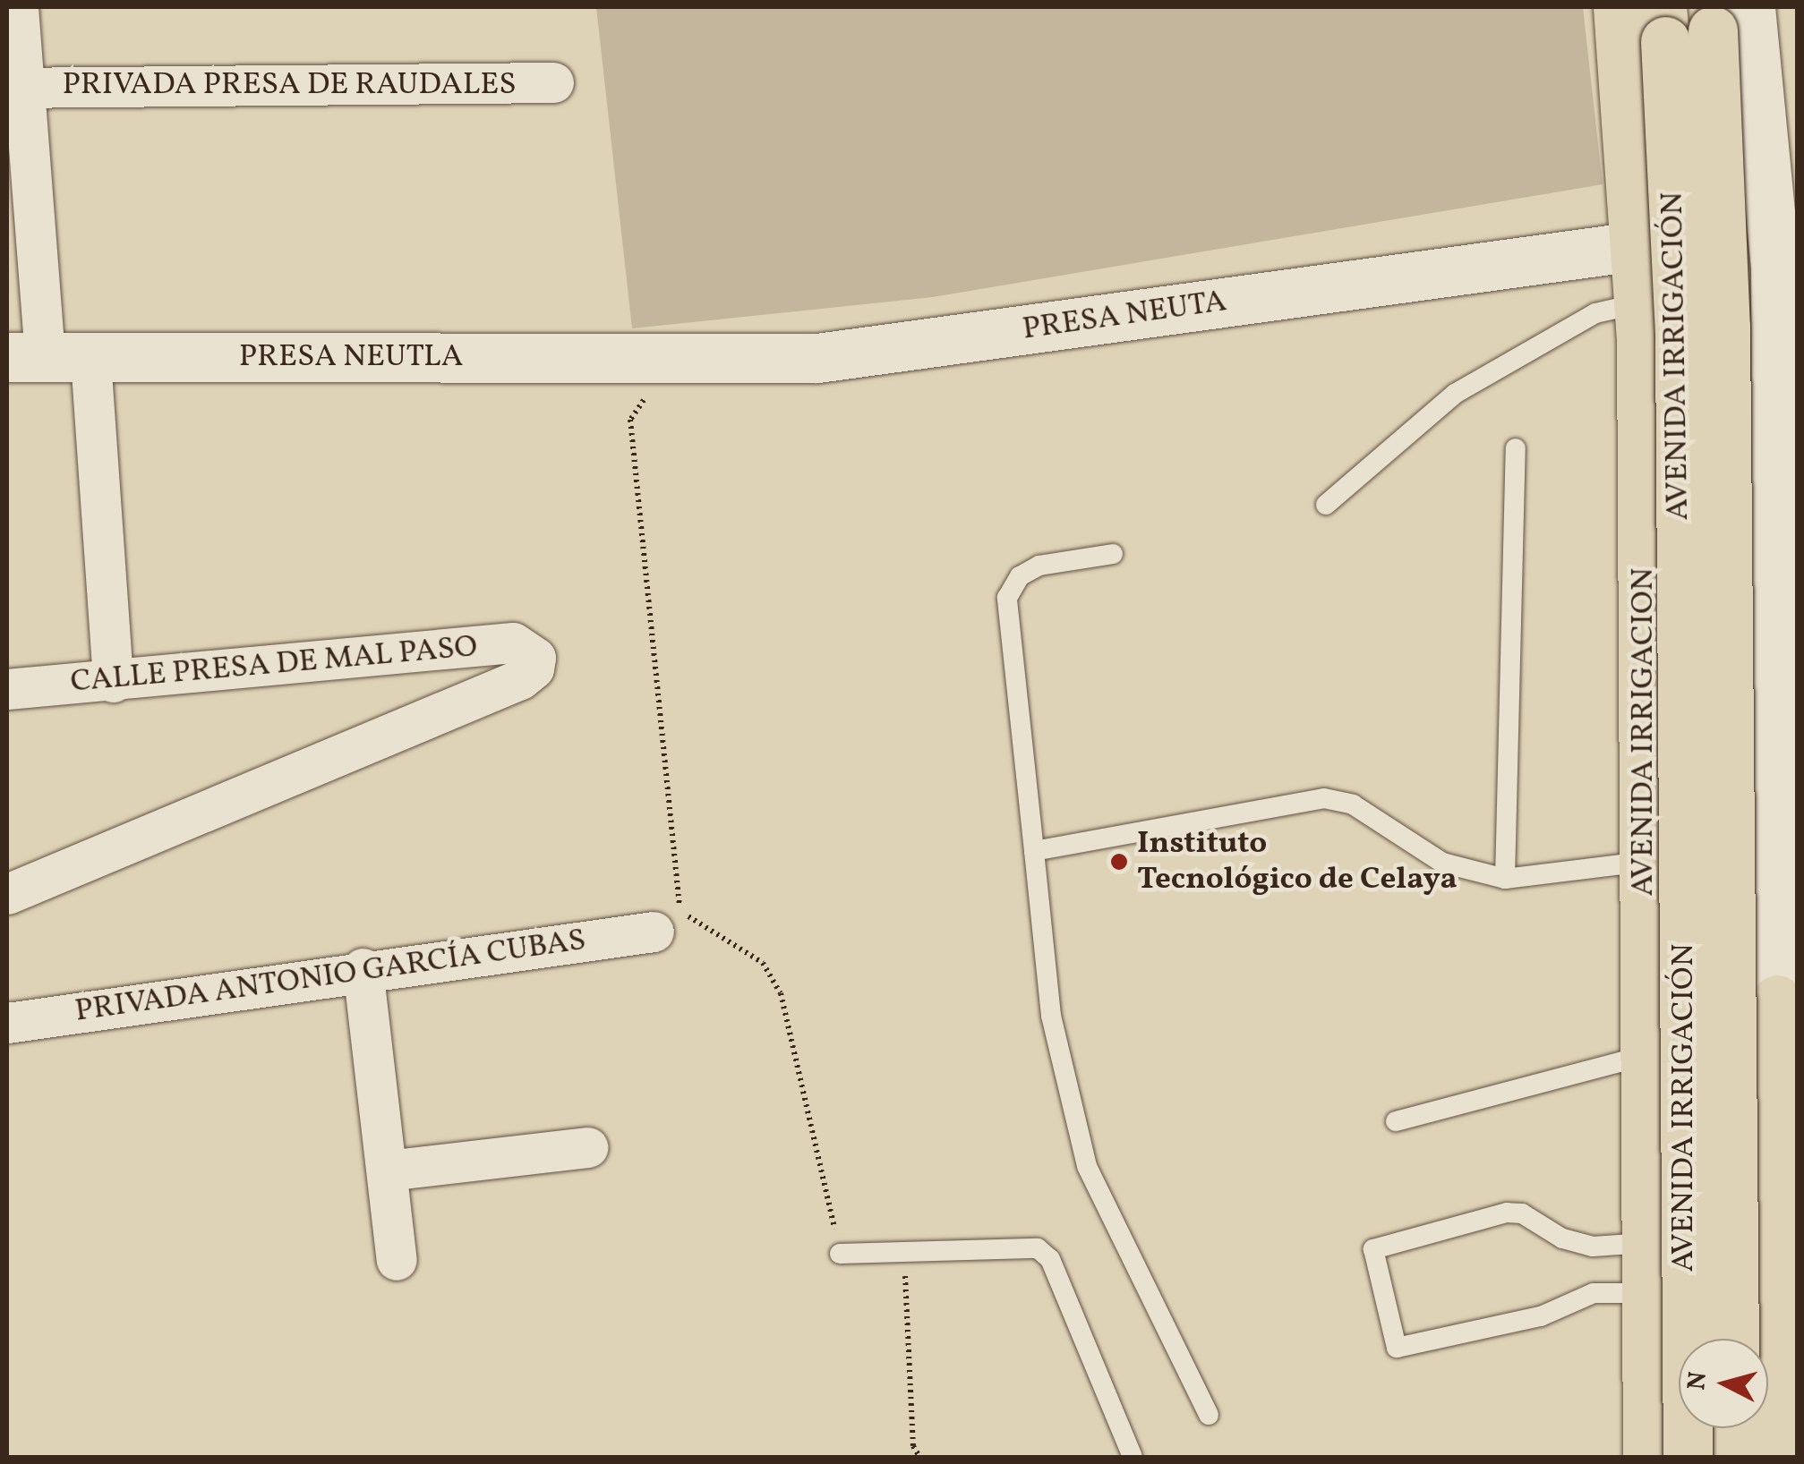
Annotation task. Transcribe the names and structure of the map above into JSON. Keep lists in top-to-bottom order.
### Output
{
  "streets": {
    "main road": ["AVENIDA IRRIGACIÓN", "AVENIDA IRRIGACION"],
    "street": [
      "PRIVADA PRESA DE RAUDALES",
      "PRESA NEUTA",
      "PRESA NEUTLA",
      "CALLE PRESA DE MAL PASO",
      "PRIVADA ANTONIO GARCÍA CUBAS"
    ]
  },
  "crossings": [
    ["PRESA NEUTA", "PRESA NEUTLA"],
    ["PRESA NEUTA", "AVENIDA IRRIGACION"]
  ],
  "places": ["Instituto Tecnológico de Celaya"],
  "north": "left"
}
